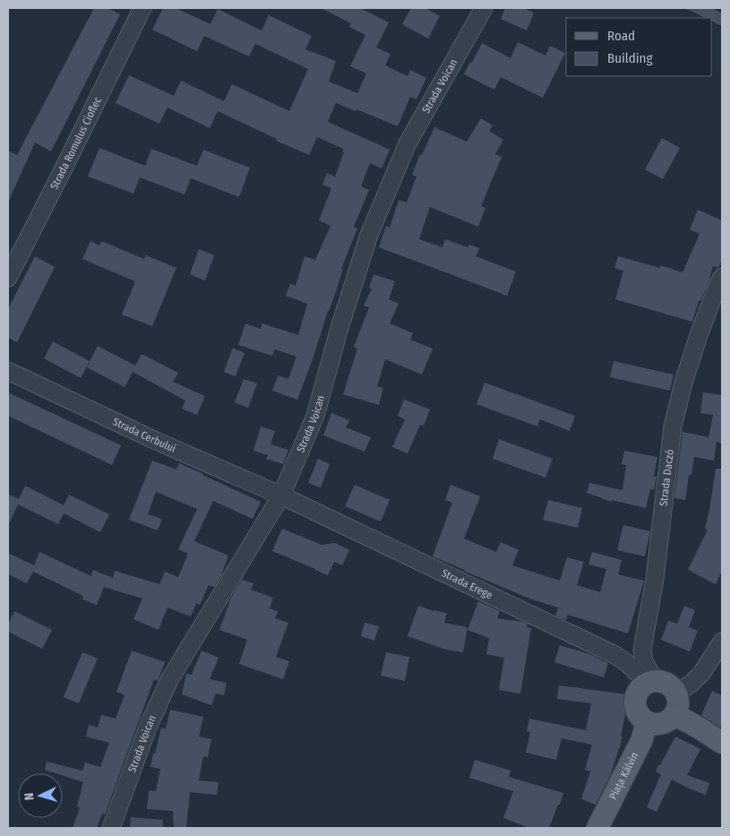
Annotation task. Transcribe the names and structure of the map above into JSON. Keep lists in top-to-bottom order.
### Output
{
  "streets": {
    "main road": ["Piața Kálvin"],
    "street": [
      "Strada Voican",
      "Strada Romulus Cioflec",
      "Strada Cerbului",
      "Strada Daczó",
      "Strada Erege"
    ]
  },
  "crossings": [
    ["Strada Voican", "Strada Cerbului"],
    ["Strada Voican", "Strada Erege"],
    ["Strada Cerbului", "Strada Erege"],
    ["Strada Daczó", "Strada Erege"],
    ["Strada Daczó", "Piața Kálvin"],
    ["Strada Erege", "Piața Kálvin"]
  ],
  "legend": ["Road", "Building"],
  "north": "left"
}
